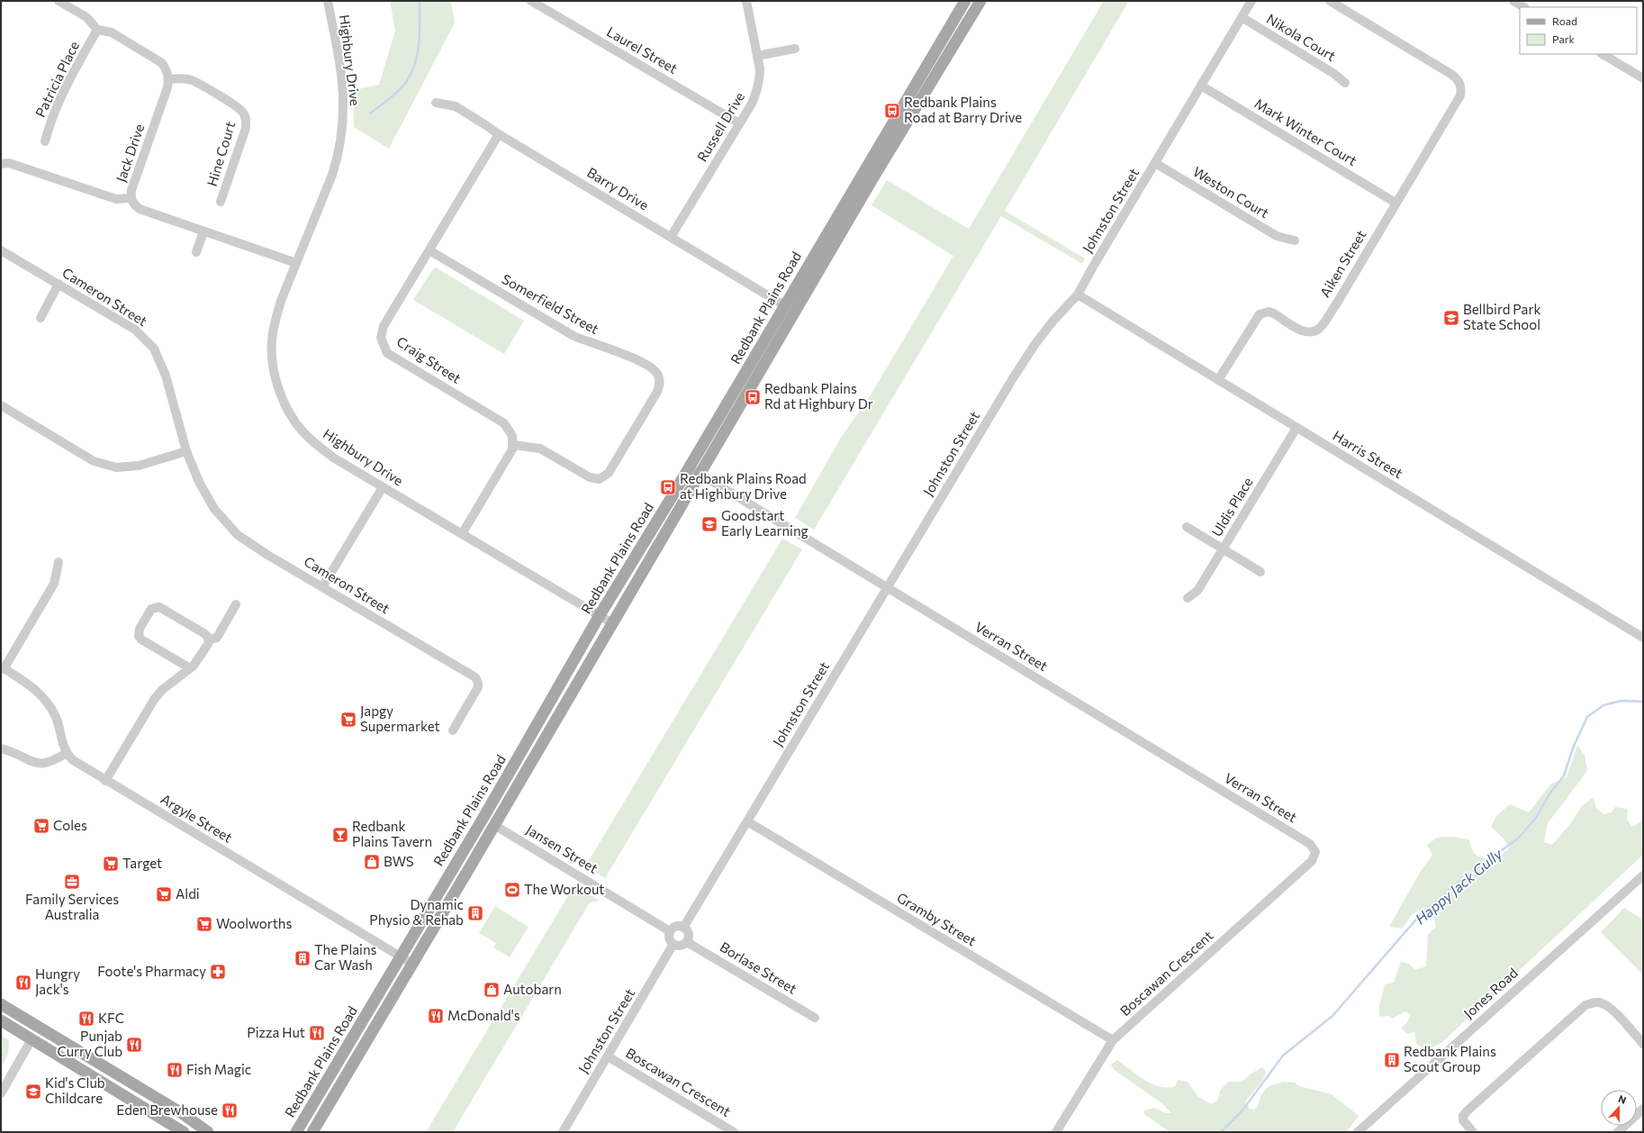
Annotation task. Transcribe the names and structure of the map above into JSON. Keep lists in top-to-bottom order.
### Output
{
  "streets": {
    "main road": ["Redbank Plains Road"],
    "street": [
      "Nikola Court",
      "Laurel Street",
      "Highbury Drive",
      "Patricia Place",
      "Russell Drive",
      "Mark Winter Court",
      "Jack Drive",
      "Hine Court",
      "Barry Drive",
      "Weston Court",
      "Johnston Street",
      "Aiken Street",
      "Cameron Street",
      "Somerfield Street",
      "Craig Street",
      "Harris Street",
      "Uldis Place",
      "Verran Street",
      "Argyle Street",
      "Jansen Street",
      "Gramby Street",
      "Borlase Street",
      "Boscawan Crescent",
      "Jones Road"
    ]
  },
  "crossings": [
    ["Nikola Court", "Johnston Street"],
    ["Laurel Street", "Russell Drive"],
    ["Highbury Drive", "Jack Drive"],
    ["Highbury Drive", "Redbank Plains Road"],
    ["Russell Drive", "Barry Drive"],
    ["Mark Winter Court", "Johnston Street"],
    ["Mark Winter Court", "Aiken Street"],
    ["Jack Drive", "Hine Court"],
    ["Barry Drive", "Redbank Plains Road"],
    ["Barry Drive", "Craig Street"],
    ["Weston Court", "Johnston Street"],
    ["Johnston Street", "Harris Street"],
    ["Johnston Street", "Verran Street"],
    ["Johnston Street", "Jansen Street"],
    ["Johnston Street", "Gramby Street"],
    ["Johnston Street", "Borlase Street"],
    ["Johnston Street", "Boscawan Crescent"],
    ["Aiken Street", "Harris Street"],
    ["Somerfield Street", "Craig Street"],
    ["Redbank Plains Road", "Verran Street"],
    ["Redbank Plains Road", "Argyle Street"],
    ["Redbank Plains Road", "Jansen Street"],
    ["Harris Street", "Uldis Place"],
    ["Verran Street", "Boscawan Crescent"],
    ["Jansen Street", "Borlase Street"],
    ["Gramby Street", "Boscawan Crescent"]
  ],
  "water": ["Happy Jack Gully"],
  "places": {
    "bus stop": ["Redbank Plains Road at Barry Drive", "Redbank Plains Rd at Highbury Dr", "Redbank Plains Road at Highbury Drive"],
    "school or university": ["Bellbird Park State School", "Goodstart Early Learning", "Kid's Club Childcare"],
    "supermarket": [
      "Japgy Supermarket",
      "Coles",
      "Target",
      "Aldi",
      "Woolworths"
    ],
    "bar": ["Redbank Plains Tavern"],
    "shop": ["BWS", "Autobarn"],
    "office": ["Family Services Australia"],
    "sports": ["The Workout"],
    "building": ["Dynamic Physio & Rehab", "The Plains Car Wash", "Redbank Plains Scout Group"],
    "pharmacy": ["Foote's Pharmacy"],
    "restaurant": [
      "Hungry Jack's",
      "McDonald's",
      "KFC",
      "Pizza Hut",
      "Punjab Curry Club",
      "Fish Magic",
      "Eden Brewhouse"
    ]
  },
  "legend": ["Road", "Park"],
  "north": "top"
}
